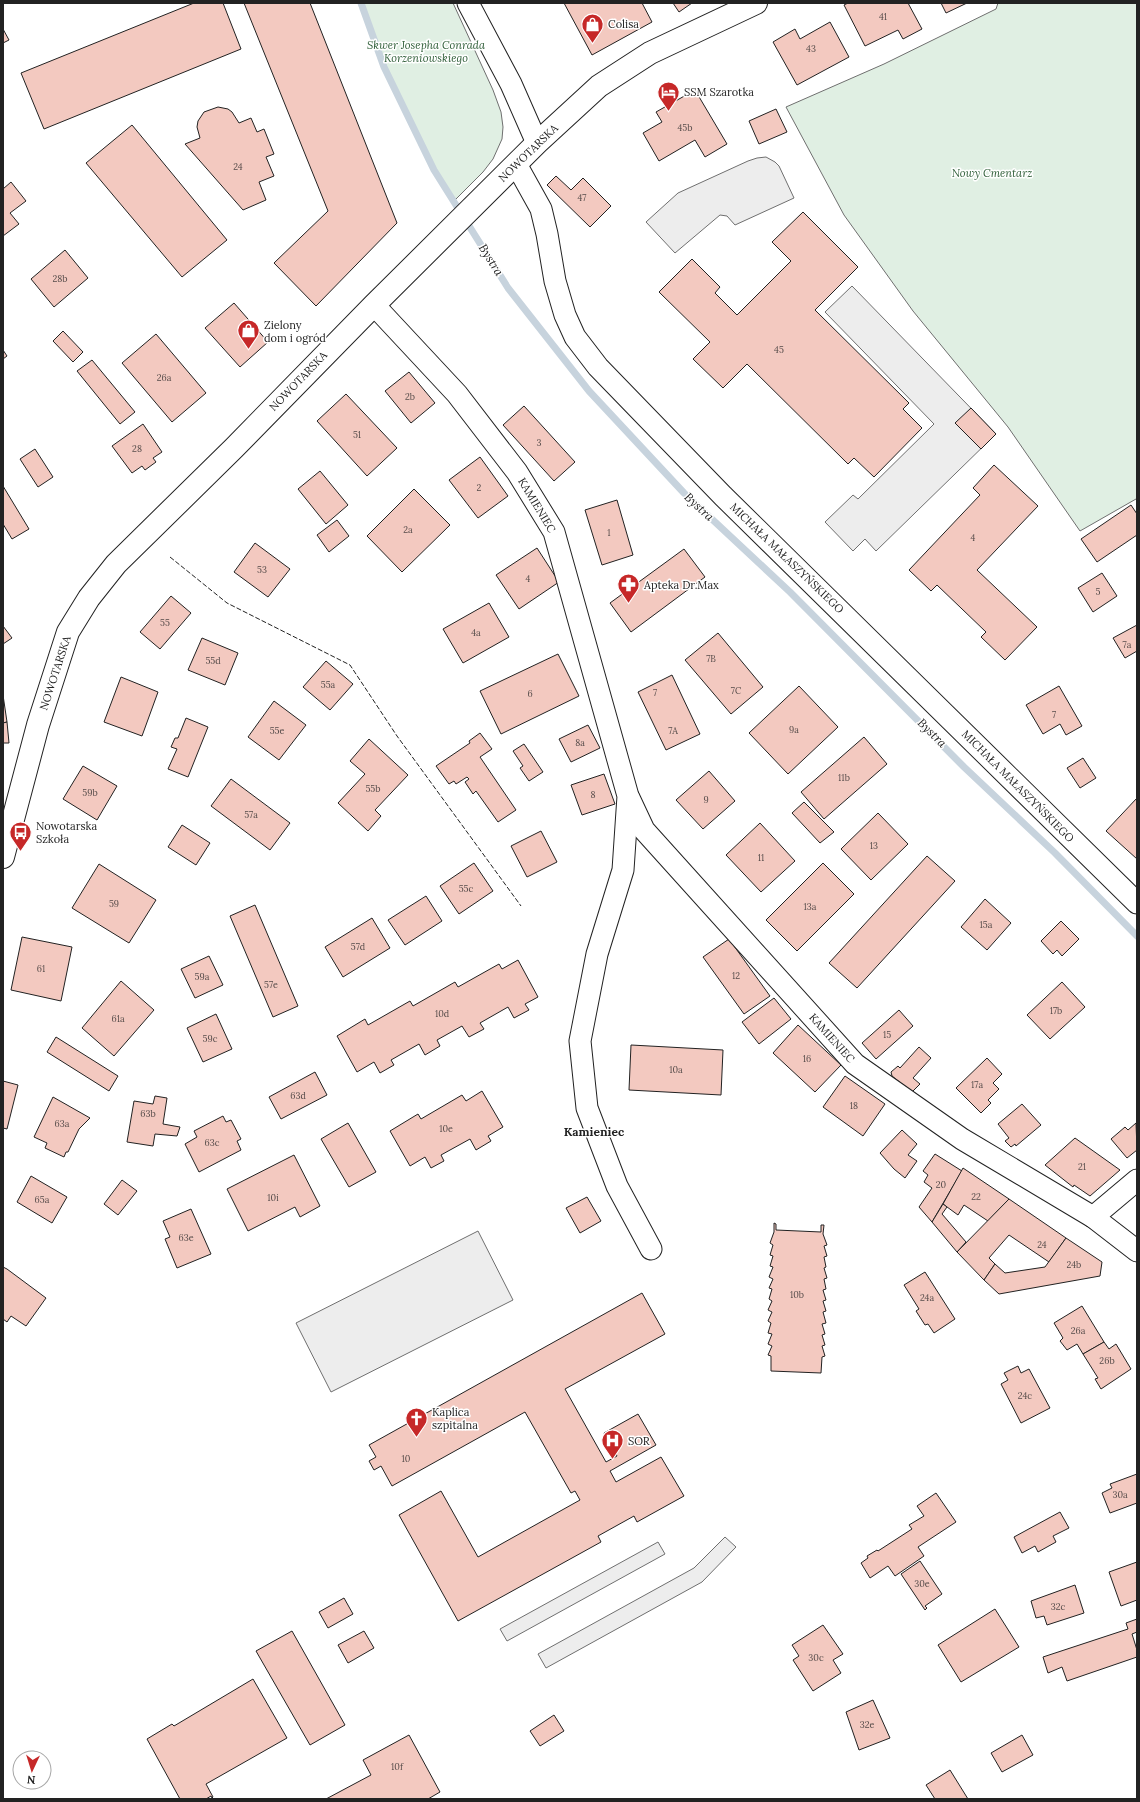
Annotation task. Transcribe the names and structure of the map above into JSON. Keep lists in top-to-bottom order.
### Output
{
  "streets": {
    "main road": ["NOWOTARSKA"],
    "street": ["KAMIENIEC", "MICHAŁA MAŁASZYŃSKIEGO"]
  },
  "crossings": [
    ["NOWOTARSKA", "KAMIENIEC"],
    ["NOWOTARSKA", "MICHAŁA MAŁASZYŃSKIEGO"]
  ],
  "districts": ["Kamieniec"],
  "water": ["Bystra"],
  "parks": ["Skwer Josepha Conrada Korzeniowskiego", "Nowy Cmentarz"],
  "places": {
    "shop": ["Colisa", "Zielony dom i ogród"],
    "hotel": ["SSM Szarotka"],
    "pharmacy": ["Apteka Dr.Max"],
    "bus stop": ["Nowotarska Szkoła"],
    "church": ["Kaplica szpitalna"],
    "hospital": ["SOR"]
  },
  "house_numbers": [
    "41",
    "43",
    "45b",
    "24",
    "47",
    "28b",
    "45",
    "26a",
    "2b",
    "51",
    "3",
    "28",
    "2",
    "2a",
    "1",
    "4",
    "53",
    "4",
    "5",
    "55",
    "4a",
    "7a",
    "7B",
    "55d",
    "55a",
    "7C",
    "7",
    "6",
    "7",
    "9a",
    "55e",
    "7A",
    "8a",
    "11b",
    "55b",
    "59b",
    "8",
    "9",
    "57a",
    "13",
    "11",
    "55c",
    "59",
    "13a",
    "15a",
    "57d",
    "61",
    "12",
    "59a",
    "57e",
    "17b",
    "10d",
    "61a",
    "15",
    "59c",
    "16",
    "10a",
    "17a",
    "63d",
    "18",
    "63b",
    "63a",
    "10e",
    "63c",
    "21",
    "20",
    "22",
    "10i",
    "65a",
    "63e",
    "24",
    "24b",
    "10b",
    "24a",
    "26a",
    "26b",
    "24c",
    "10",
    "30a",
    "30e",
    "32c",
    "30c",
    "32e",
    "10f"
  ],
  "north": "bottom"
}
